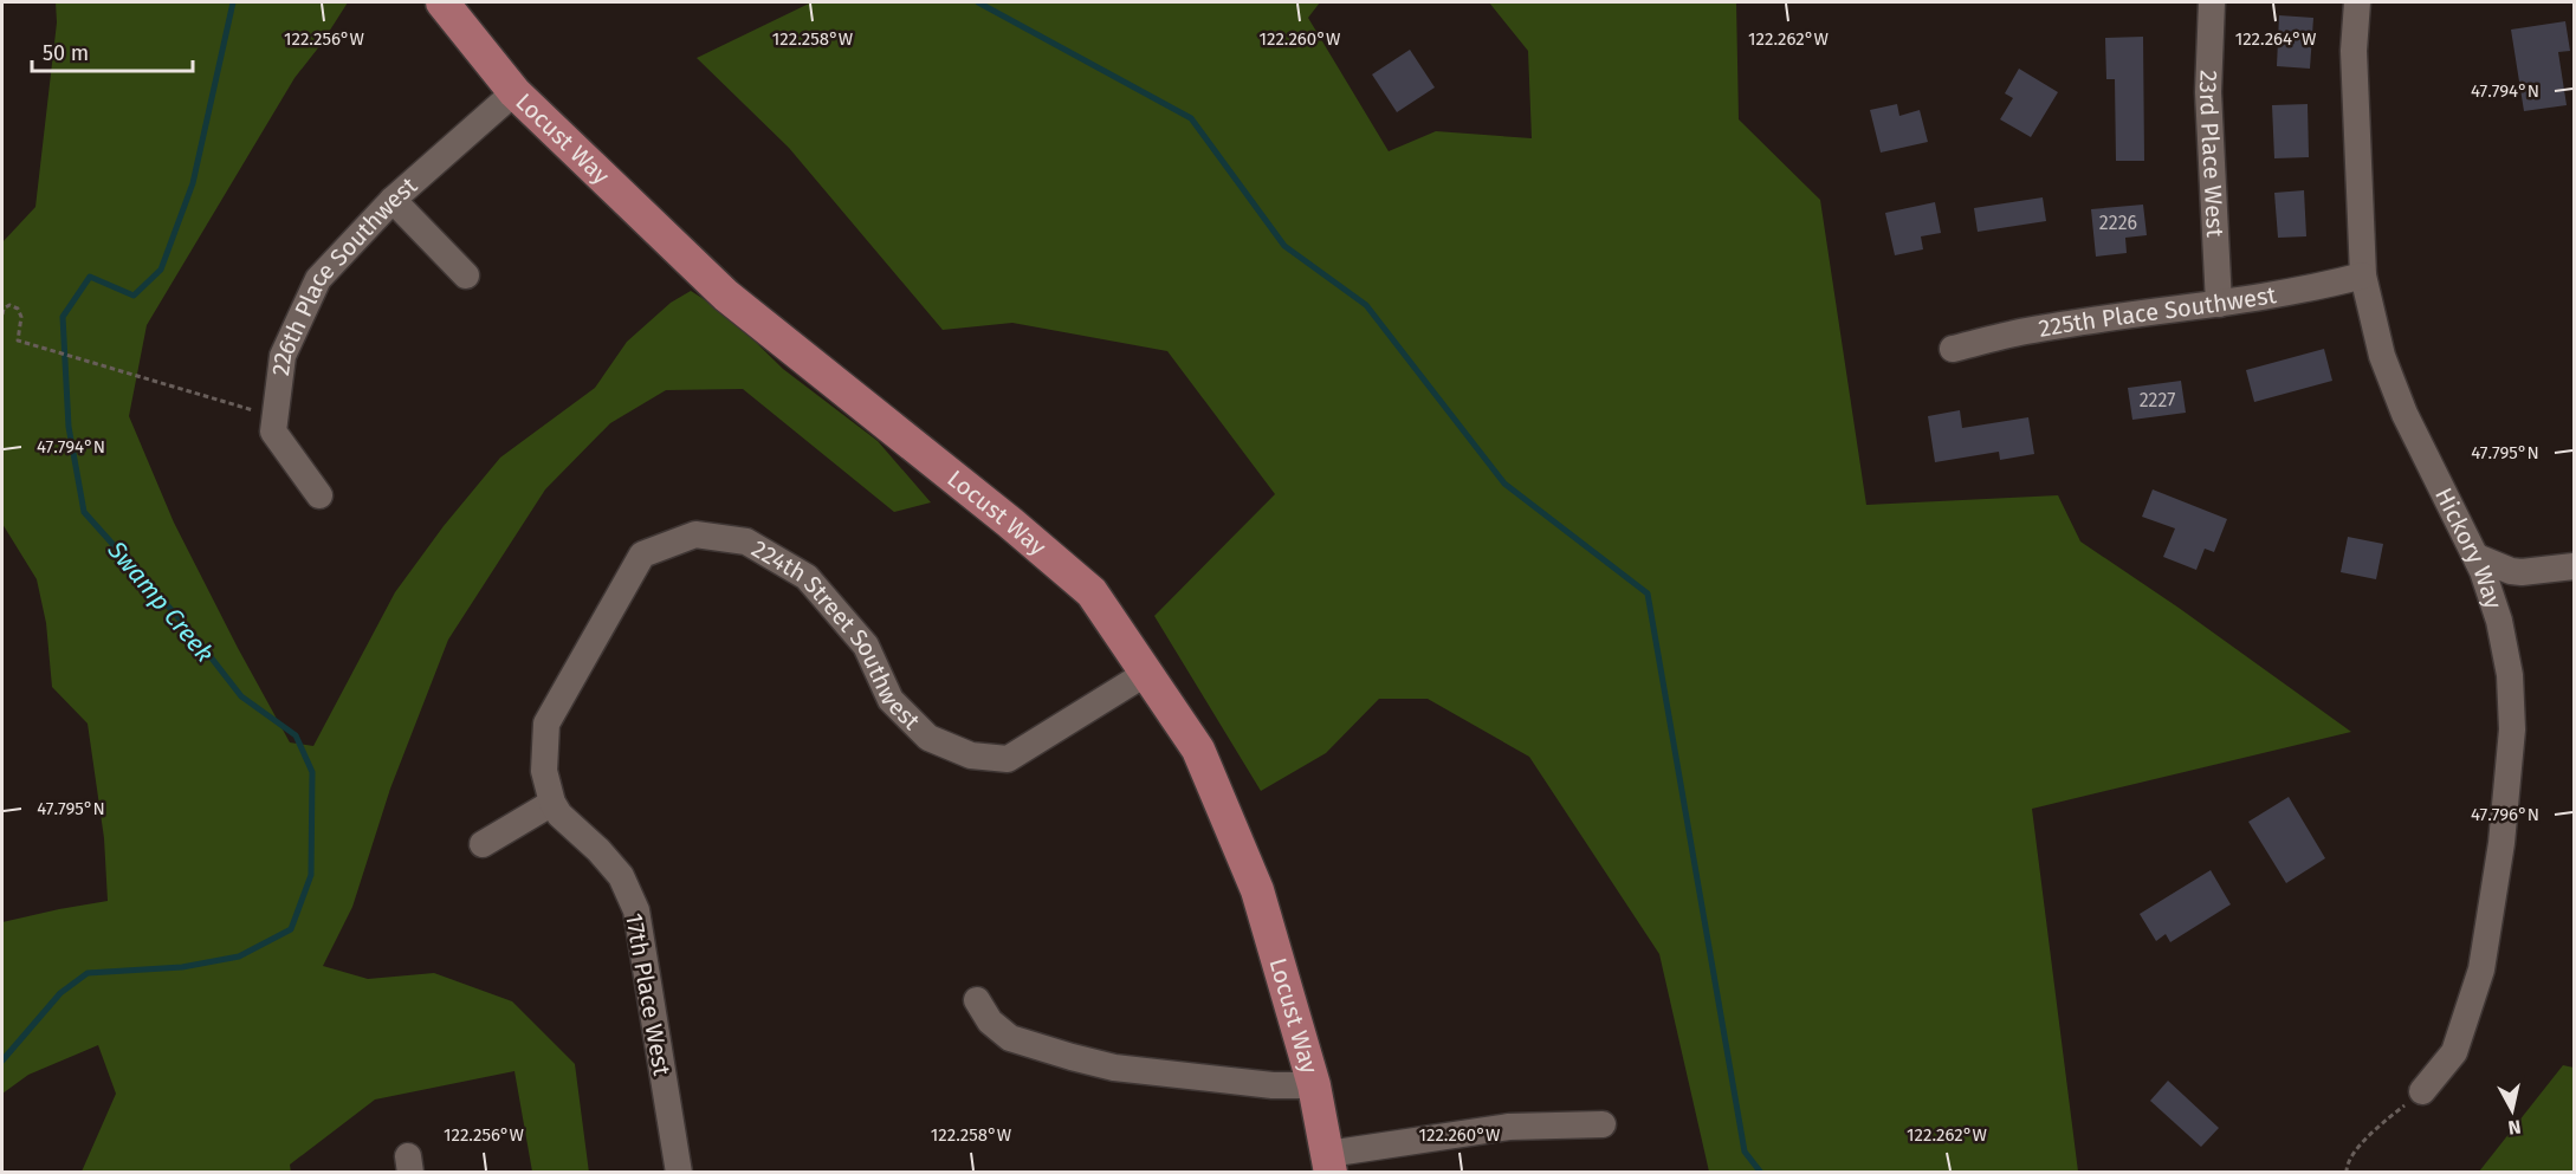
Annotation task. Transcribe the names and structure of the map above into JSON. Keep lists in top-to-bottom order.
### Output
{
  "streets": {
    "main road": ["Locust Way"],
    "street": [
      "23rd Place West",
      "226th Place Southwest",
      "225th Place Southwest",
      "Hickory Way",
      "224th Street Southwest",
      "17th Place West"
    ]
  },
  "crossings": [
    ["Locust Way", "226th Place Southwest"],
    ["Locust Way", "224th Street Southwest"],
    ["23rd Place West", "225th Place Southwest"],
    ["225th Place Southwest", "Hickory Way"],
    ["224th Street Southwest", "17th Place West"]
  ],
  "water": ["Swamp Creek"],
  "house_numbers": ["2226", "2227"],
  "scale_bar": "50 m",
  "north": "bottom",
  "coordinates": [
    "122.256°W",
    "122.258°W",
    "122.260°W",
    "122.262°W",
    "122.264°W",
    "47.794°N",
    "47.795°N",
    "47.796°N"
  ]
}
